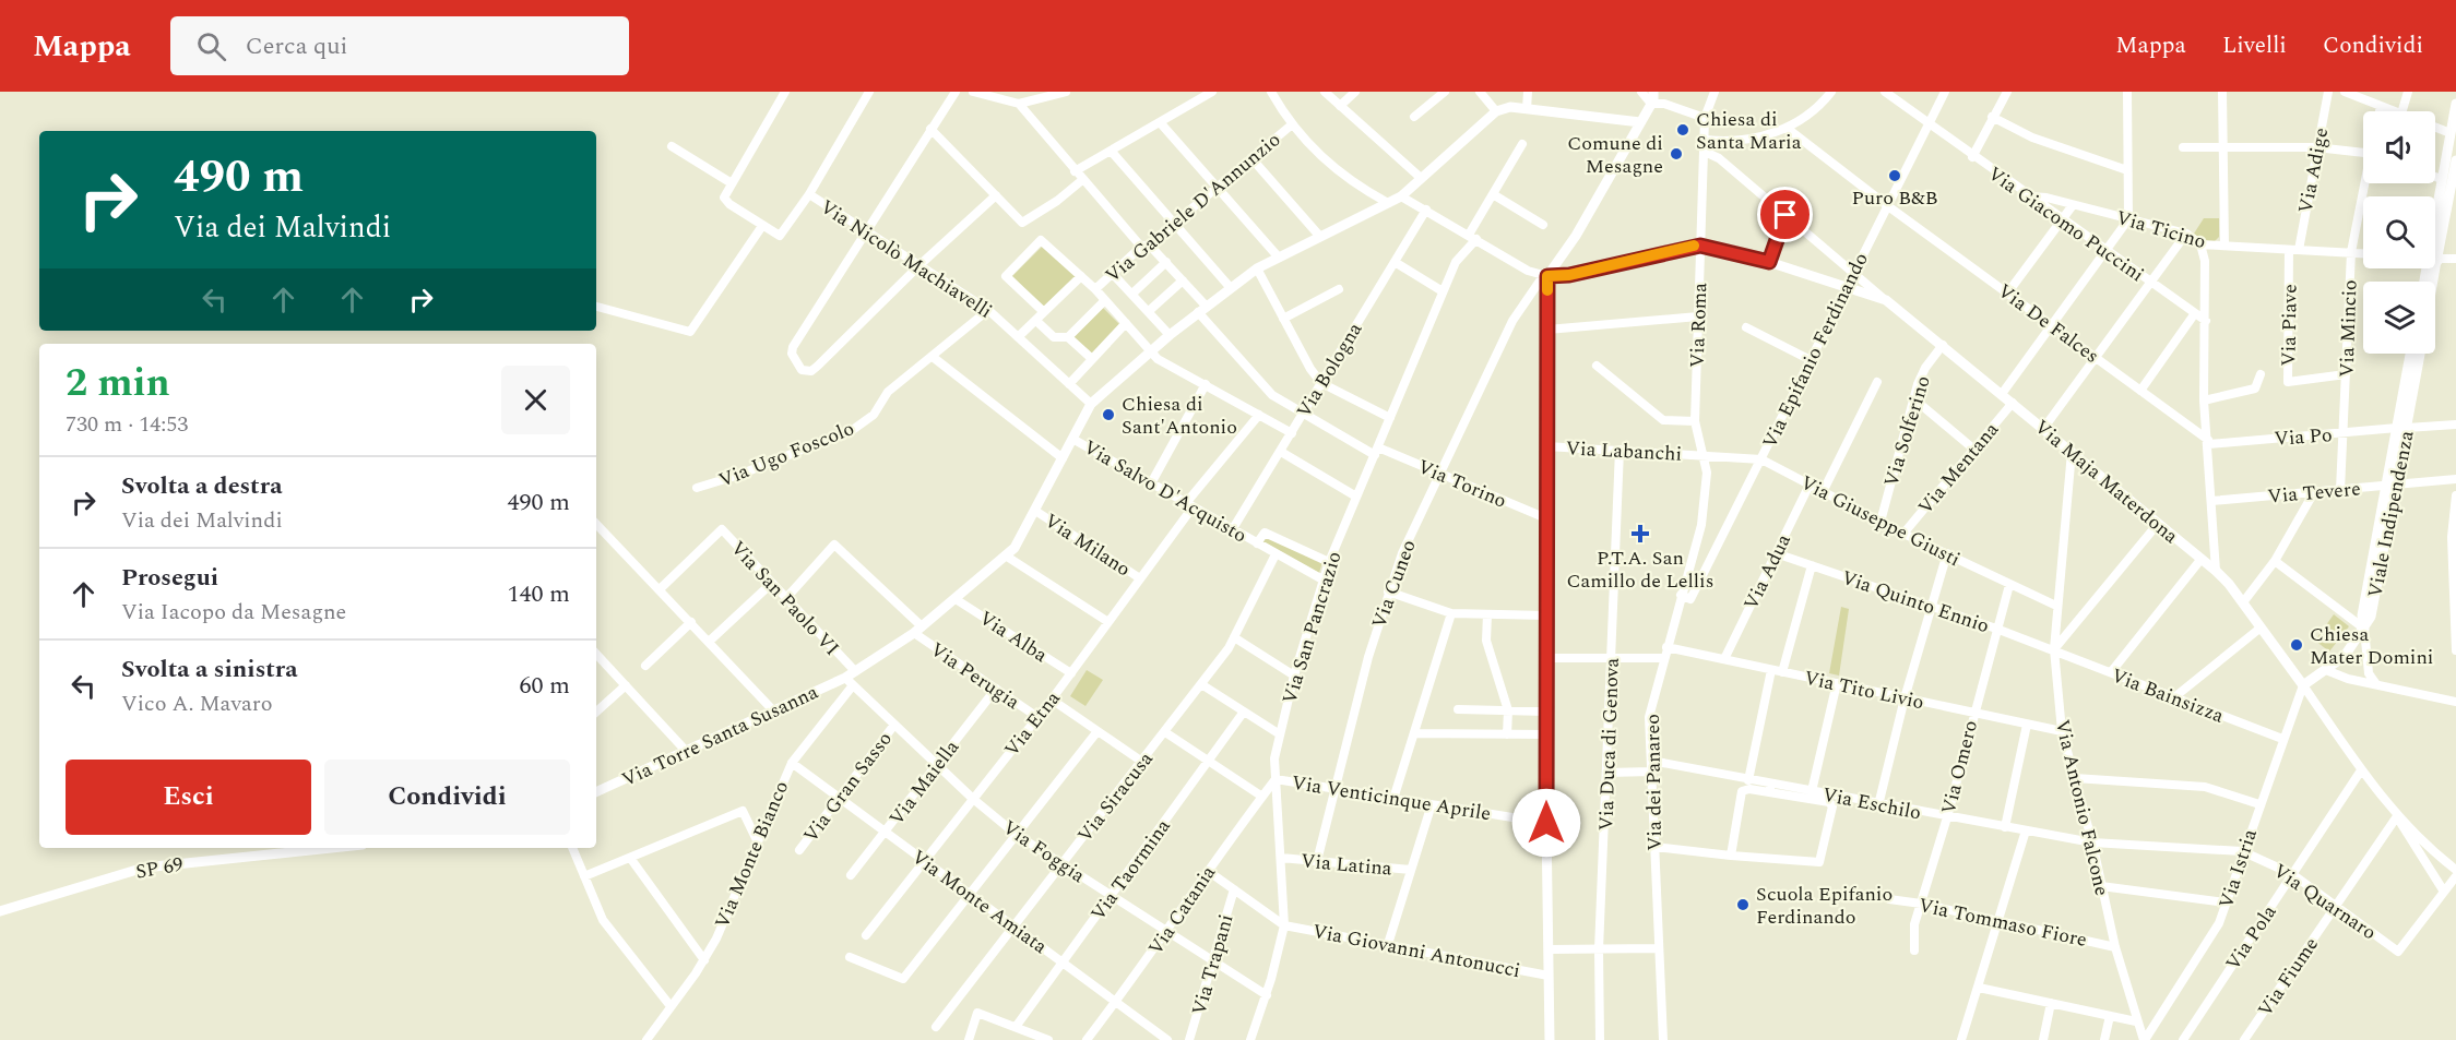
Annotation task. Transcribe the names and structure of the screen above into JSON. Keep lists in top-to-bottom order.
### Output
{
  "streets": {
    "main road": [
      "Via Maja Materdona",
      "Viale Indipendenza",
      "Via Torre Santa Susanna",
      "SP 69"
    ],
    "street": [
      "Via Adige",
      "Via Gabriele D'Annunzio",
      "Via Giacomo Puccini",
      "Via Ticino",
      "Via Nicolò Machiavelli",
      "Via De Falces",
      "Via Roma",
      "Via Piave",
      "Via Mincio",
      "Via Epifanio Ferdinando",
      "Via Bologna",
      "Via Solferino",
      "Via Po",
      "Via Labanchi",
      "Via Ugo Foscolo",
      "Via Mentana",
      "Via Torino",
      "Via Salvo D'Acquisto",
      "Via Tevere",
      "Via Giuseppe Giusti",
      "Via Milano",
      "Via Adua",
      "Via Cuneo",
      "Via San Paolo VI",
      "Via Quinto Ennio",
      "Via San Pancrazio",
      "Via Alba",
      "Via Perugia",
      "Via Tito Livio",
      "Via Bainsizza",
      "Via Etna",
      "Via Duca di Genova",
      "Via Omero",
      "Via Maiella",
      "Via dei Panareo",
      "Via Gran Sasso",
      "Via Siracusa",
      "Via Venticinque Aprile",
      "Via Eschilo",
      "Via Antonio Falcone",
      "Via Foggia",
      "Via Monte Bianco",
      "Via Latina",
      "Via Istria",
      "Via Taormina",
      "Via Monte Amiata",
      "Via Quarnaro",
      "Via Catania",
      "Via Tommaso Fiore",
      "Via Pola",
      "Via Giovanni Antonucci",
      "Via Trapani",
      "Via Fiume"
    ]
  },
  "crossings": [
    ["Via Adige", "Via Ticino"],
    ["Via Adige", "Via Piave"],
    ["Via Gabriele D'Annunzio", "Via Torino"],
    ["Via Giacomo Puccini", "Via Ticino"],
    ["Via Giacomo Puccini", "Via Epifanio Ferdinando"],
    ["Via Ticino", "Via Piave"],
    ["Via Ticino", "Via Mincio"],
    ["Via Nicolò Machiavelli", "Via Ugo Foscolo"],
    ["Via De Falces", "Via Epifanio Ferdinando"],
    ["Via De Falces", "Via Po"],
    ["Via Roma", "Via Labanchi"],
    ["Via Roma", "Via Maja Materdona"],
    ["Via Roma", "Via Giuseppe Giusti"],
    ["Via Roma", "Via dei Panareo"],
    ["Via Piave", "Via Mincio"],
    ["Via Mincio", "Via Po"],
    ["Via Mincio", "Via Tevere"],
    ["Via Epifanio Ferdinando", "Via Maja Materdona"],
    ["Via Epifanio Ferdinando", "Via Giuseppe Giusti"],
    ["Via Epifanio Ferdinando", "Via dei Panareo"],
    ["Via Bologna", "Via Torino"],
    ["Via Bologna", "Via Salvo D'Acquisto"],
    ["Via Solferino", "Via Maja Materdona"],
    ["Via Solferino", "Via Giuseppe Giusti"],
    ["Via Po", "Viale Indipendenza"],
    ["Via Labanchi", "Via Giuseppe Giusti"],
    ["Via Labanchi", "Via Duca di Genova"],
    ["Via Labanchi", "Via dei Panareo"],
    ["Via Mentana", "Via Maja Materdona"],
    ["Via Mentana", "Via Giuseppe Giusti"],
    ["Via Maja Materdona", "Viale Indipendenza"],
    ["Via Maja Materdona", "Via Antonio Falcone"],
    ["Via Maja Materdona", "Via Istria"],
    ["Via Torino", "Via Cuneo"],
    ["Via Torino", "Via San Pancrazio"],
    ["Via Salvo D'Acquisto", "Via San Pancrazio"],
    ["Via Salvo D'Acquisto", "Via Etna"],
    ["Via Salvo D'Acquisto", "Via Siracusa"],
    ["Via Tevere", "Viale Indipendenza"],
    ["Viale Indipendenza", "Via Istria"],
    ["Via Giuseppe Giusti", "Via Adua"],
    ["Via Giuseppe Giusti", "Via Omero"],
    ["Via Giuseppe Giusti", "Via dei Panareo"],
    ["Via Giuseppe Giusti", "Via Antonio Falcone"],
    ["Via Milano", "Via Etna"],
    ["Via Adua", "Via Quinto Ennio"],
    ["Via Adua", "Via Tito Livio"],
    ["Via Cuneo", "Via Venticinque Aprile"],
    ["Via Cuneo", "Via Latina"],
    ["Via San Paolo VI", "Via Perugia"],
    ["Via San Paolo VI", "Via Torre Santa Susanna"],
    ["Via Quinto Ennio", "Via Bainsizza"],
    ["Via Quinto Ennio", "Via Omero"],
    ["Via Quinto Ennio", "Via Antonio Falcone"],
    ["Via San Pancrazio", "Via Venticinque Aprile"],
    ["Via San Pancrazio", "Via Foggia"],
    ["Via San Pancrazio", "Via Latina"],
    ["Via San Pancrazio", "Via Catania"],
    ["Via San Pancrazio", "Via Giovanni Antonucci"],
    ["Via Alba", "Via Etna"],
    ["Via Perugia", "Via Etna"],
    ["Via Perugia", "Via Torre Santa Susanna"],
    ["Via Perugia", "Via Maiella"],
    ["Via Tito Livio", "Via Omero"],
    ["Via Tito Livio", "Via dei Panareo"],
    ["Via Tito Livio", "Via Antonio Falcone"],
    ["Via Bainsizza", "Via Antonio Falcone"],
    ["Via Bainsizza", "Via Istria"],
    ["Via Etna", "Via Foggia"],
    ["Via Etna", "Via Monte Amiata"],
    ["Via Torre Santa Susanna", "Via Foggia"],
    ["Via Torre Santa Susanna", "Via Monte Bianco"],
    ["Via Omero", "Via Eschilo"],
    ["Via Omero", "Via Tommaso Fiore"],
    ["Via Maiella", "Via Foggia"],
    ["Via Maiella", "Via Monte Amiata"],
    ["Via dei Panareo", "Via Eschilo"],
    ["Via Gran Sasso", "Via Foggia"],
    ["Via Gran Sasso", "Via Monte Amiata"],
    ["Via Siracusa", "Via Foggia"],
    ["Via Siracusa", "Via Monte Amiata"],
    ["Via Venticinque Aprile", "Via Catania"],
    ["Via Eschilo", "Via Antonio Falcone"],
    ["Via Eschilo", "Via Quarnaro"],
    ["Via Antonio Falcone", "Via Istria"],
    ["Via Antonio Falcone", "Via Quarnaro"],
    ["Via Antonio Falcone", "Via Tommaso Fiore"],
    ["Via Foggia", "Via Monte Bianco"],
    ["Via Foggia", "Via Taormina"],
    ["Via Foggia", "Via Catania"],
    ["Via Foggia", "Via Trapani"],
    ["Via Monte Bianco", "Via Monte Amiata"],
    ["Via Istria", "Via Quarnaro"],
    ["Via Taormina", "Via Monte Amiata"],
    ["Via Monte Amiata", "Via Catania"],
    ["Via Quarnaro", "Via Pola"],
    ["Via Quarnaro", "Via Fiume"]
  ],
  "places": {
    "other": [
      "Chiesa di Santa Maria",
      "Comune di Mesagne",
      "Puro B&B",
      "Chiesa di Sant'Antonio",
      "Chiesa Mater Domini",
      "Scuola Epifanio Ferdinando"
    ],
    "health": ["P.T.A. San Camillo de Lellis"]
  },
  "page": {
    "header": "Mappa",
    "search": "Cerca qui",
    "nav": ["Mappa", "Livelli", "Condividi"],
    "turn": ["490 m", "Via dei Malvindi"],
    "heading": ["2 min", "730 m · 14:53"],
    "list": [
      {
        "name": "Svolta a destra",
        "note": "Via dei Malvindi",
        "value": "490 m"
      },
      {
        "name": "Prosegui",
        "note": "Via Iacopo da Mesagne",
        "value": "140 m"
      },
      {
        "name": "Svolta a sinistra",
        "note": "Vico A. Mavaro",
        "value": "60 m"
      }
    ],
    "buttons": ["Esci", "Condividi"]
  }
}
